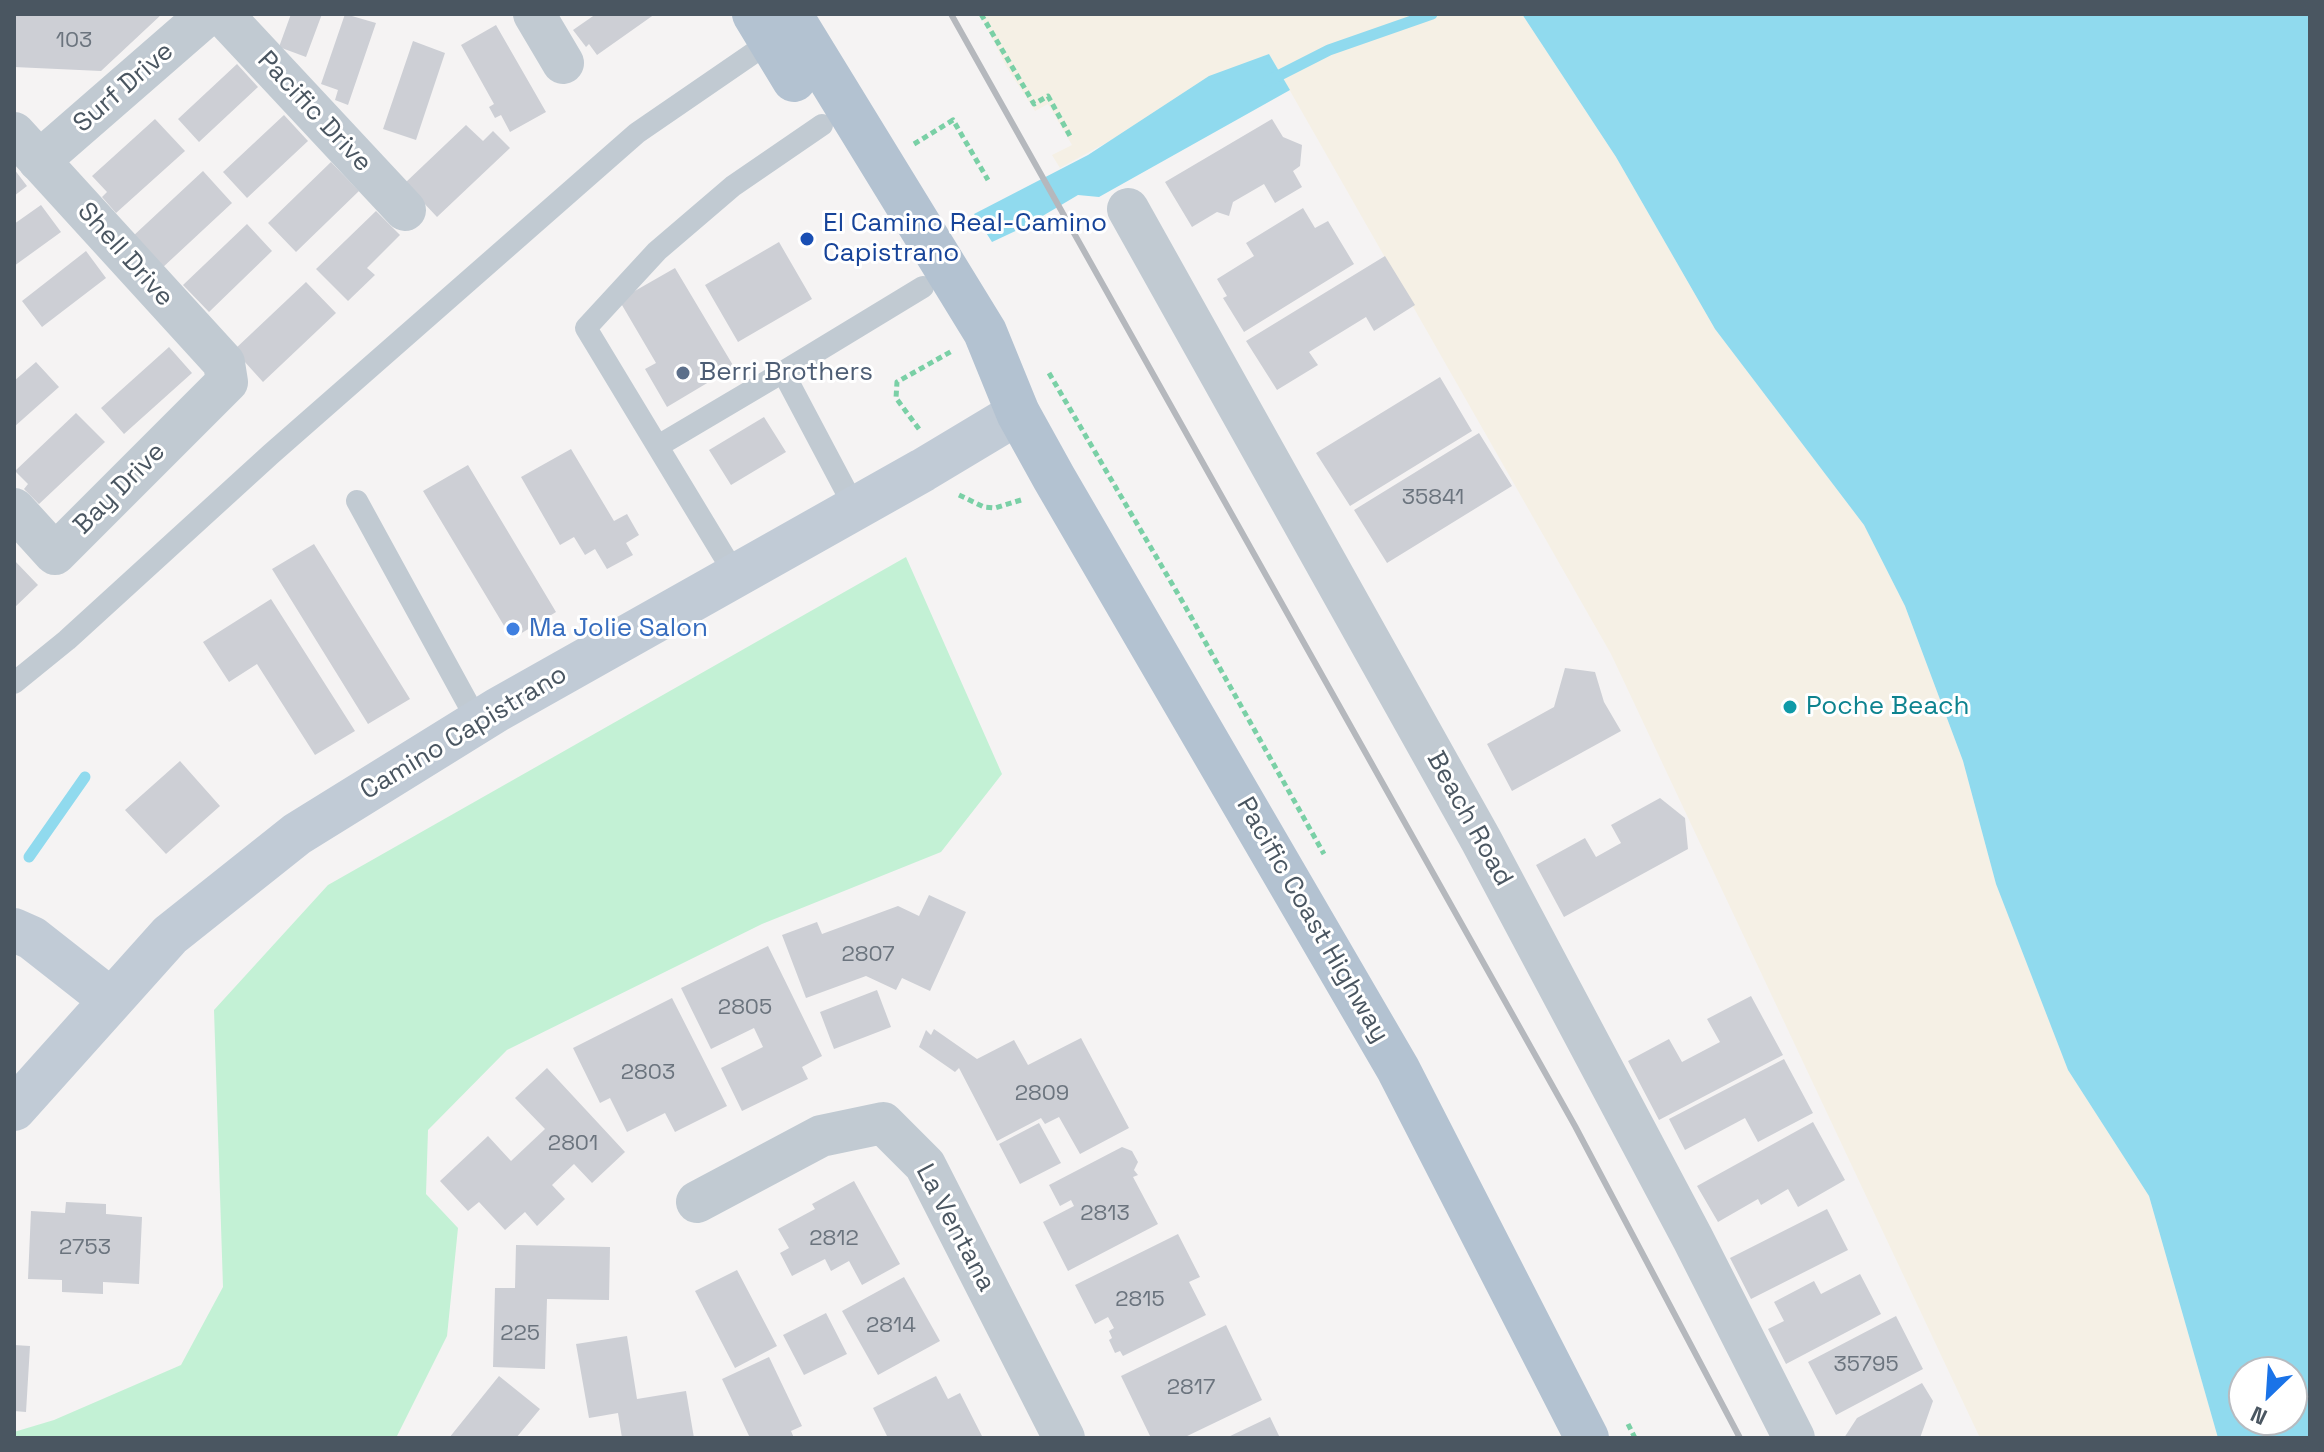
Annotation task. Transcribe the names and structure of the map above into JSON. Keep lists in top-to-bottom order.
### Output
{
  "streets": {
    "main road": ["Camino Capistrano", "Pacific Coast Highway"],
    "street": [
      "Surf Drive",
      "Pacific Drive",
      "Shell Drive",
      "Bay Drive",
      "Beach Road",
      "La Ventana"
    ]
  },
  "crossings": [
    ["Surf Drive", "Shell Drive"],
    ["Shell Drive", "Bay Drive"],
    ["Camino Capistrano", "Pacific Coast Highway"]
  ],
  "places": [
    "El Camino Real-Camino Capistrano",
    "Berri Brothers",
    "Ma Jolie Salon",
    "Poche Beach"
  ],
  "house_numbers": [
    "103",
    "35841",
    "2807",
    "2805",
    "2803",
    "2809",
    "2801",
    "2813",
    "2812",
    "2753",
    "2815",
    "2814",
    "225",
    "35795",
    "2817"
  ],
  "north": "bottom left"
}
